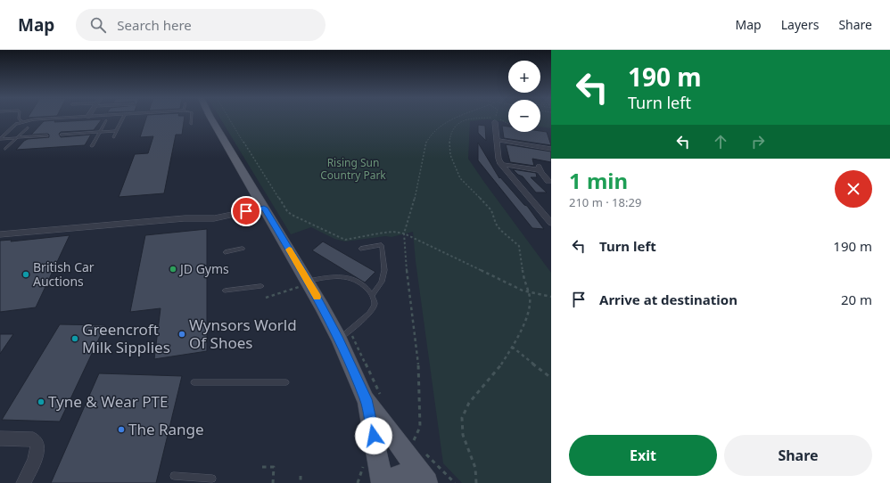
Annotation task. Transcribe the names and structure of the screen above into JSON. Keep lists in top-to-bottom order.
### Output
{
  "parks": ["Rising Sun Country Park"],
  "places": [
    "JD Gyms",
    "British Car Auctions",
    "Wynsors World Of Shoes",
    "Greencroft Milk Sipplies",
    "Tyne & Wear PTE",
    "The Range"
  ],
  "page": {
    "header": "Map",
    "search": "Search here",
    "nav": ["Map", "Layers", "Share"],
    "turn": ["190 m", "Turn left"],
    "map_buttons": ["+", "−"],
    "heading": ["1 min", "210 m · 18:29"],
    "list": [
      {
        "name": "Turn left",
        "value": "190 m"
      },
      {
        "name": "Arrive at destination",
        "value": "20 m"
      }
    ],
    "buttons": ["Exit", "Share"]
  }
}
